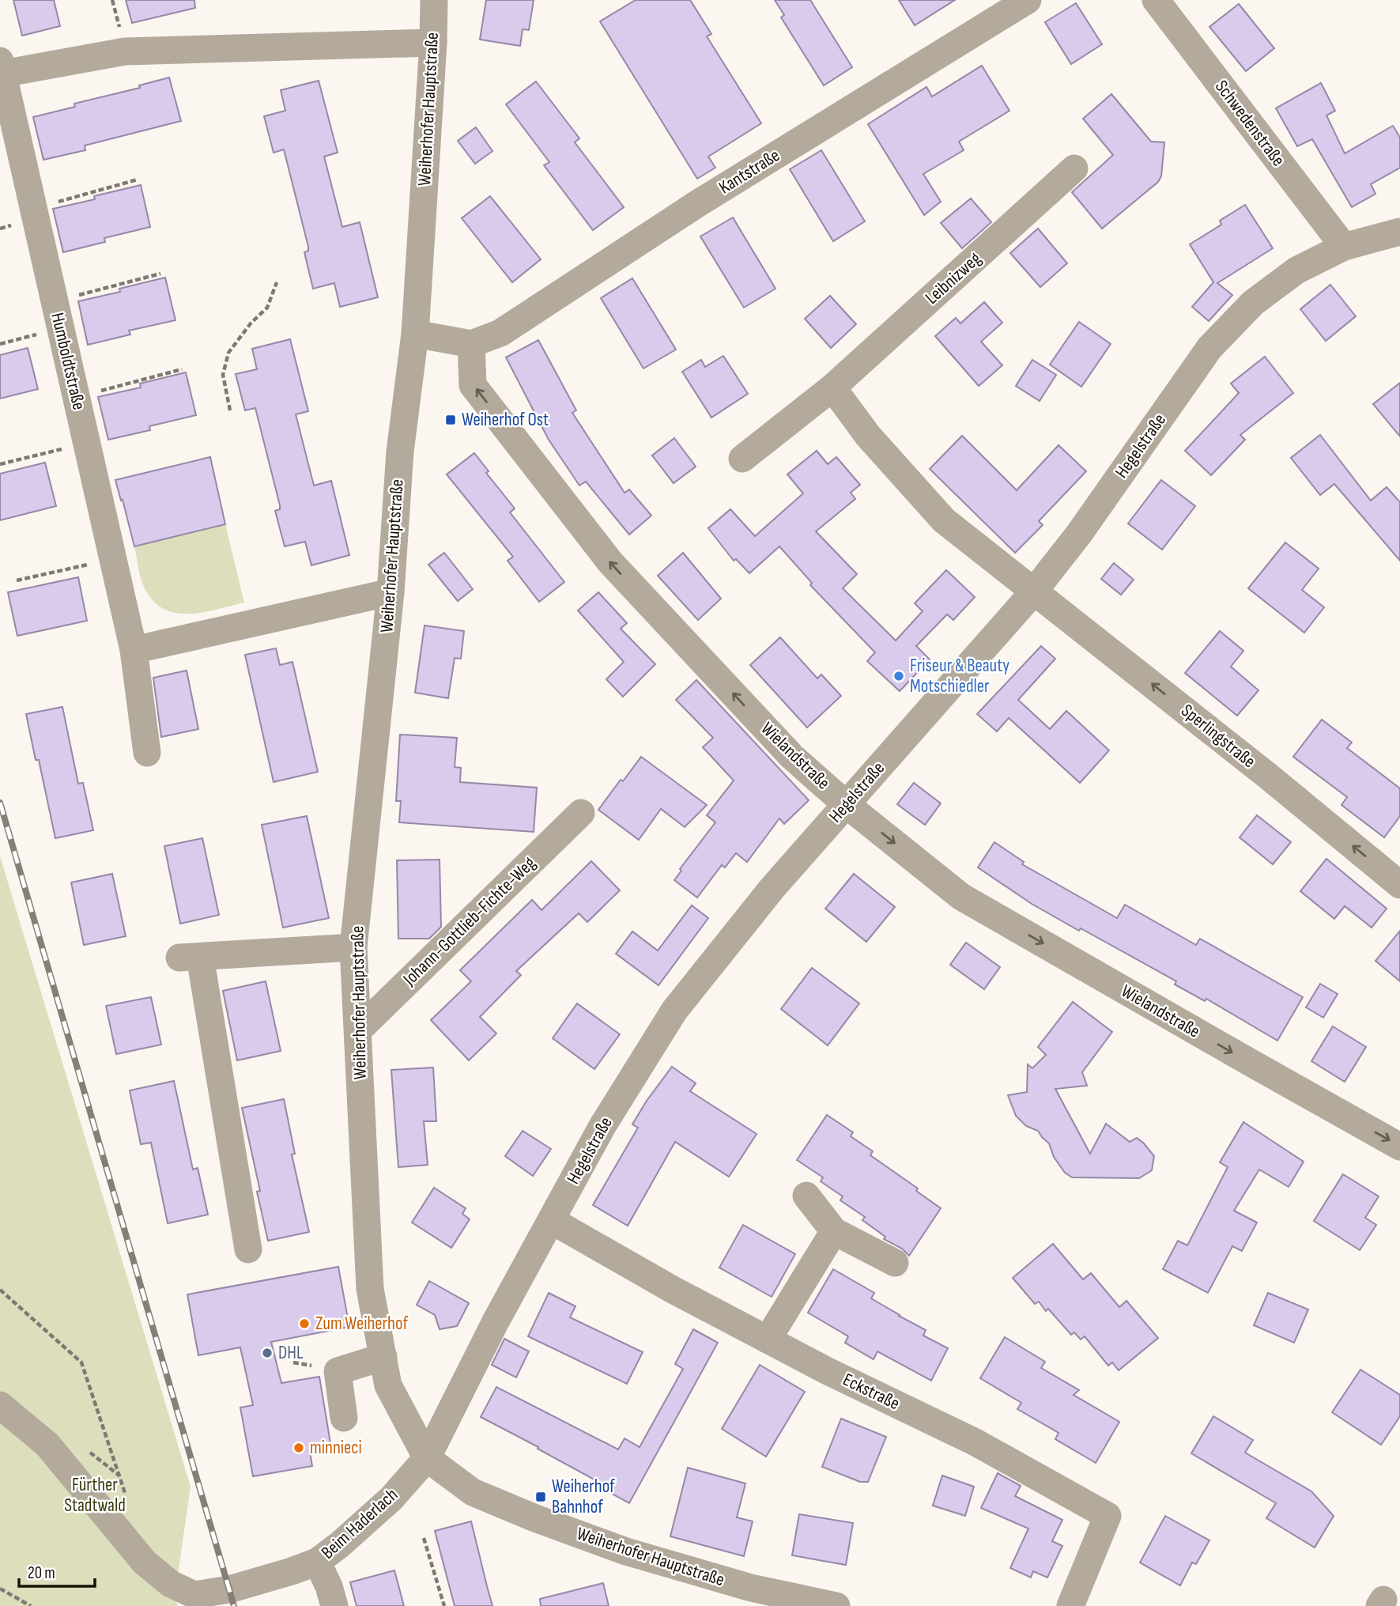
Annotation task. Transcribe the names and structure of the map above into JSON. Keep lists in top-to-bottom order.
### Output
{
  "streets": {
    "street": [
      "Weiherhofer Hauptstraße",
      "Schwedenstraße",
      "Kantstraße",
      "Leibnizweg",
      "Humboldtstraße",
      "Hegelstraße",
      "Sperlingstraße",
      "Wielandstraße",
      "Johann-Gottlieb-Fichte-Weg",
      "Eckstraße",
      "Beim Haderlach"
    ]
  },
  "crossings": [
    ["Weiherhofer Hauptstraße", "Humboldtstraße"],
    ["Weiherhofer Hauptstraße", "Hegelstraße"],
    ["Weiherhofer Hauptstraße", "Johann-Gottlieb-Fichte-Weg"],
    ["Weiherhofer Hauptstraße", "Beim Haderlach"],
    ["Schwedenstraße", "Hegelstraße"],
    ["Kantstraße", "Wielandstraße"],
    ["Hegelstraße", "Sperlingstraße"],
    ["Hegelstraße", "Wielandstraße"],
    ["Hegelstraße", "Eckstraße"],
    ["Hegelstraße", "Beim Haderlach"]
  ],
  "one_way": ["Sperlingstraße"],
  "parks": ["Fürther Stadtwald"],
  "places": {
    "transit": ["Weiherhof Ost", "Weiherhof Bahnhof"],
    "other": [
      "Friseur & Beauty Motschiedler",
      "Zum Weiherhof",
      "DHL",
      "minnieci"
    ]
  },
  "scale_bar": "20 m"
}
